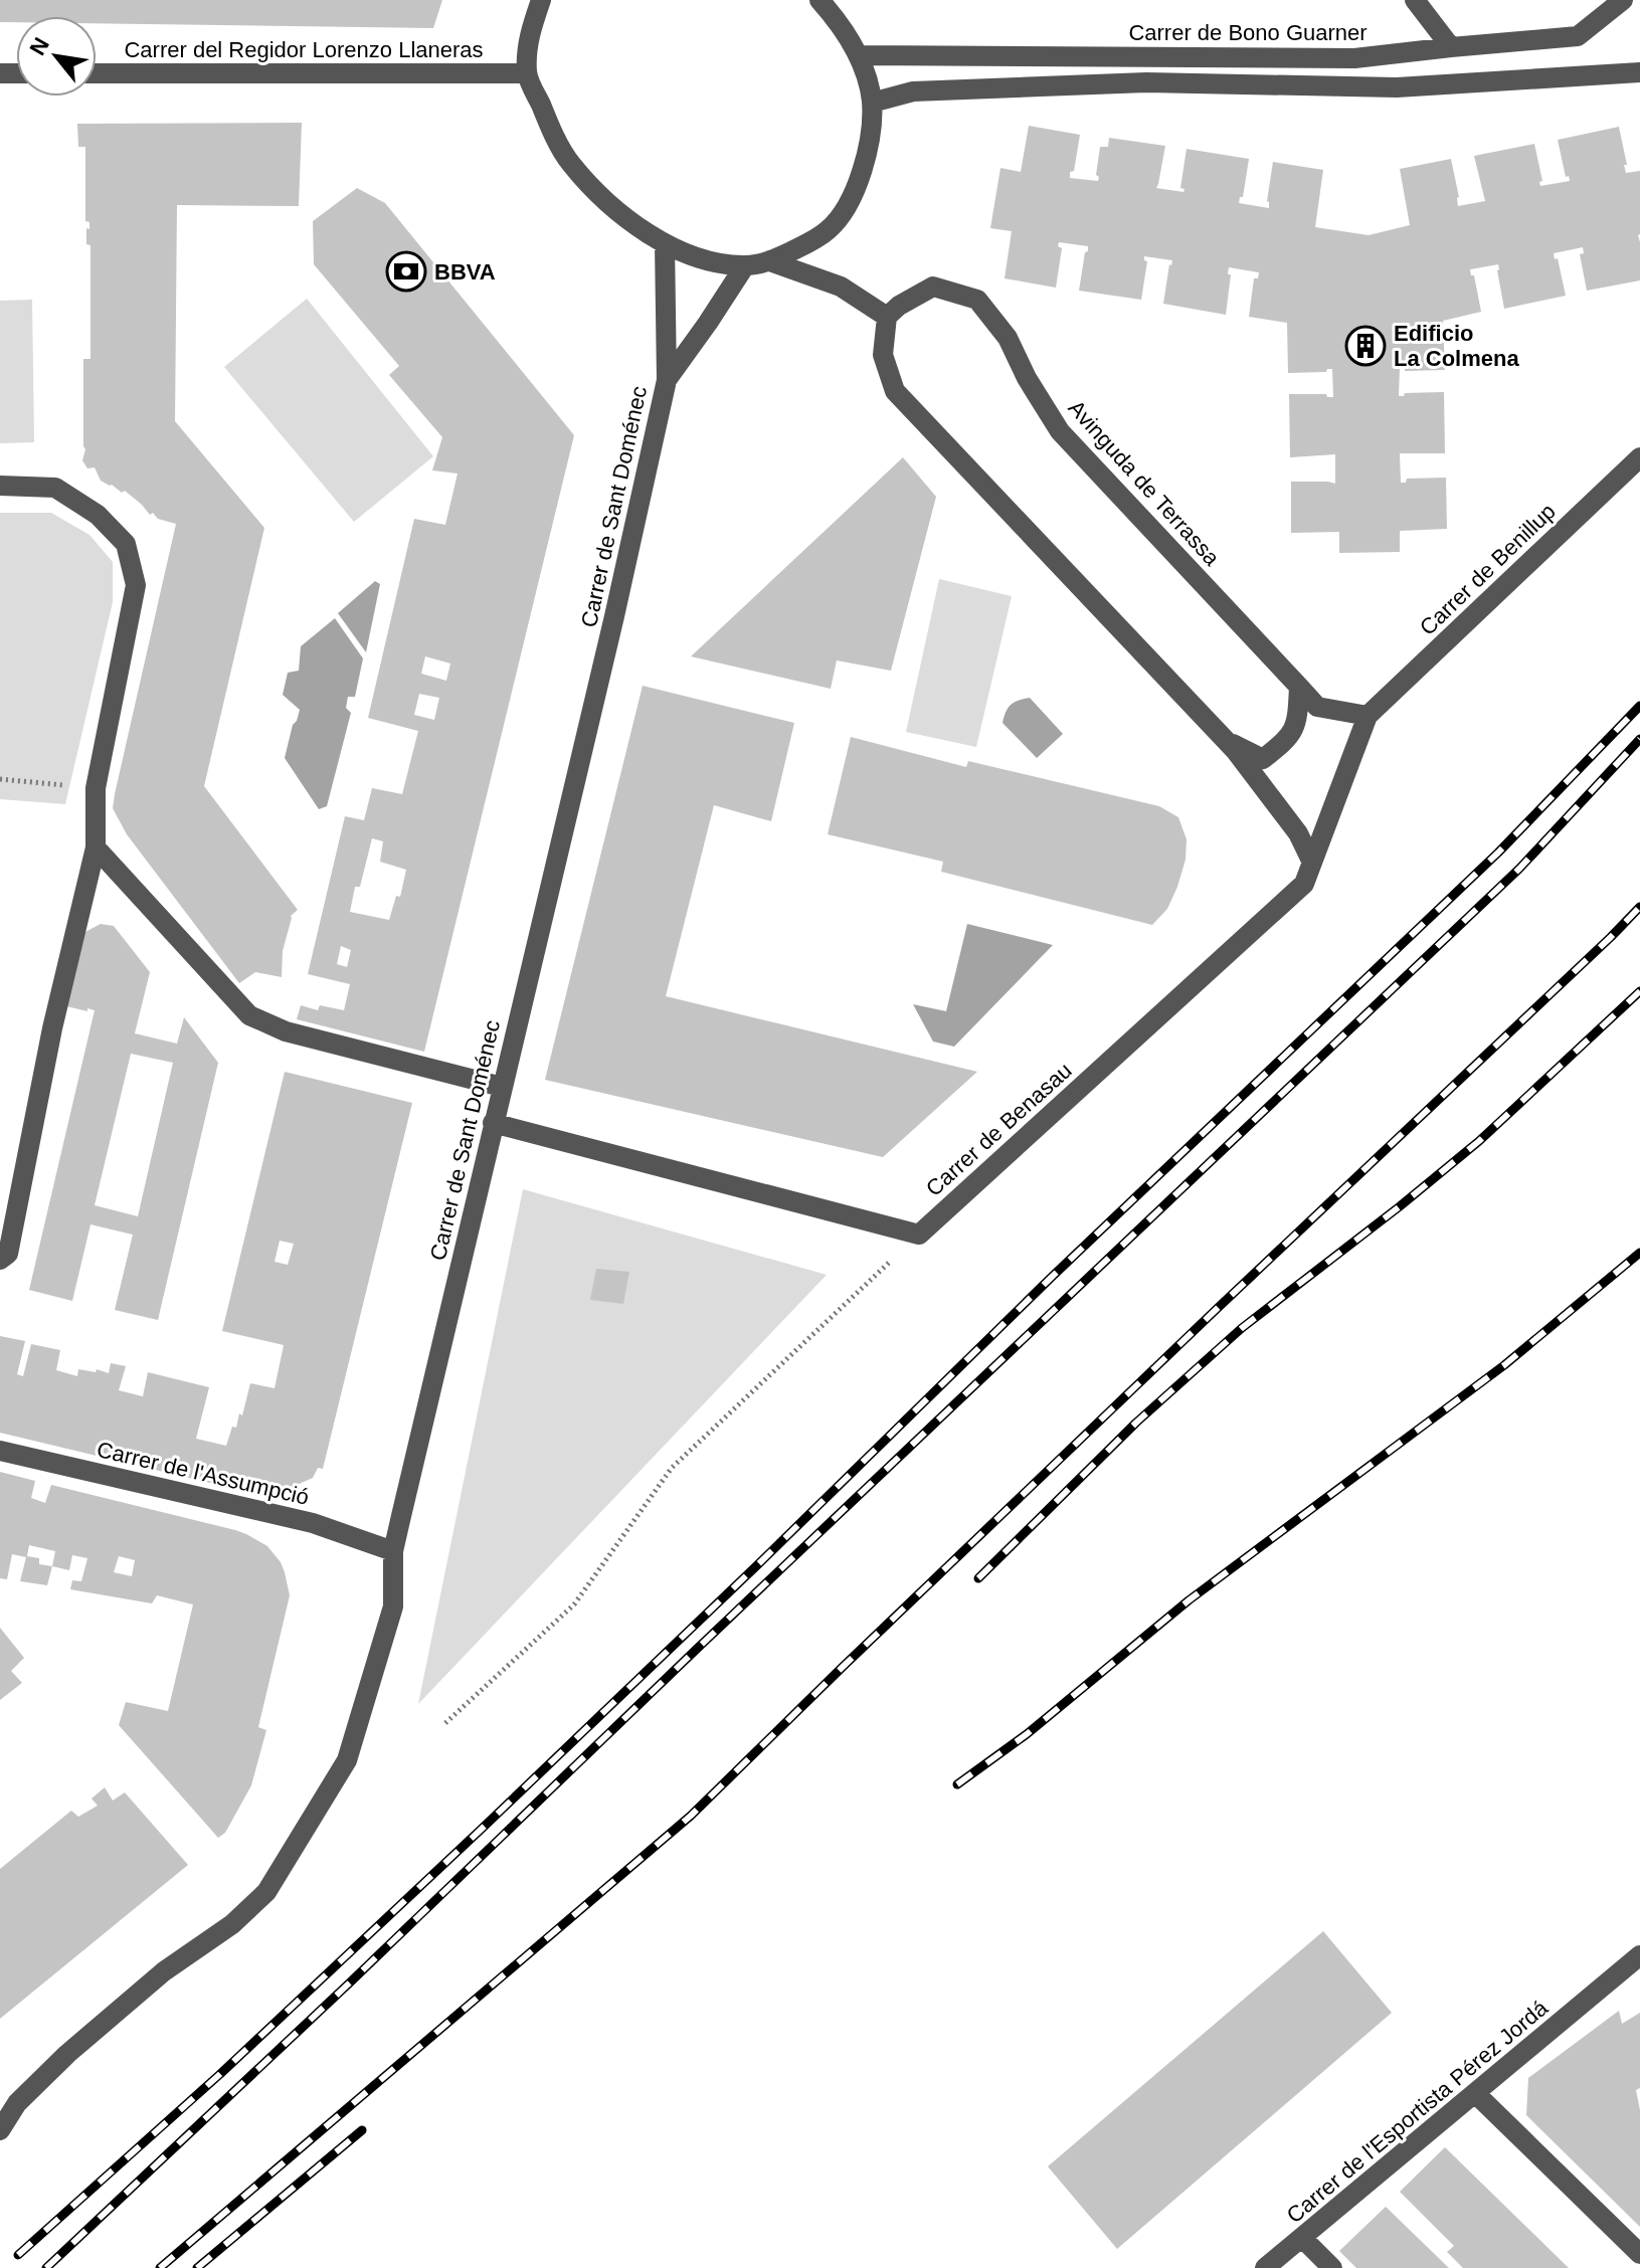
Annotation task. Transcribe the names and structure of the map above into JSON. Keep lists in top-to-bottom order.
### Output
{
  "streets": {
    "street": [
      "Carrer de Bono Guarner",
      "Carrer del Regidor Lorenzo Llaneras",
      "Avinguda de Terrassa",
      "Carrer de Sant Doménec",
      "Carrer de Benillup",
      "Carrer de Benasau",
      "Carrer de l'Assumpció",
      "Carrer de l'Esportista Pérez Jordá"
    ]
  },
  "crossings": [
    ["Avinguda de Terrassa", "Carrer de Benillup"],
    ["Avinguda de Terrassa", "Carrer de Benasau"],
    ["Carrer de Sant Doménec", "Carrer de l'Assumpció"],
    ["Carrer de Benillup", "Carrer de Benasau"]
  ],
  "places": {
    "bank": ["BBVA"],
    "building": ["Edificio La Colmena"]
  },
  "north": "top left"
}
